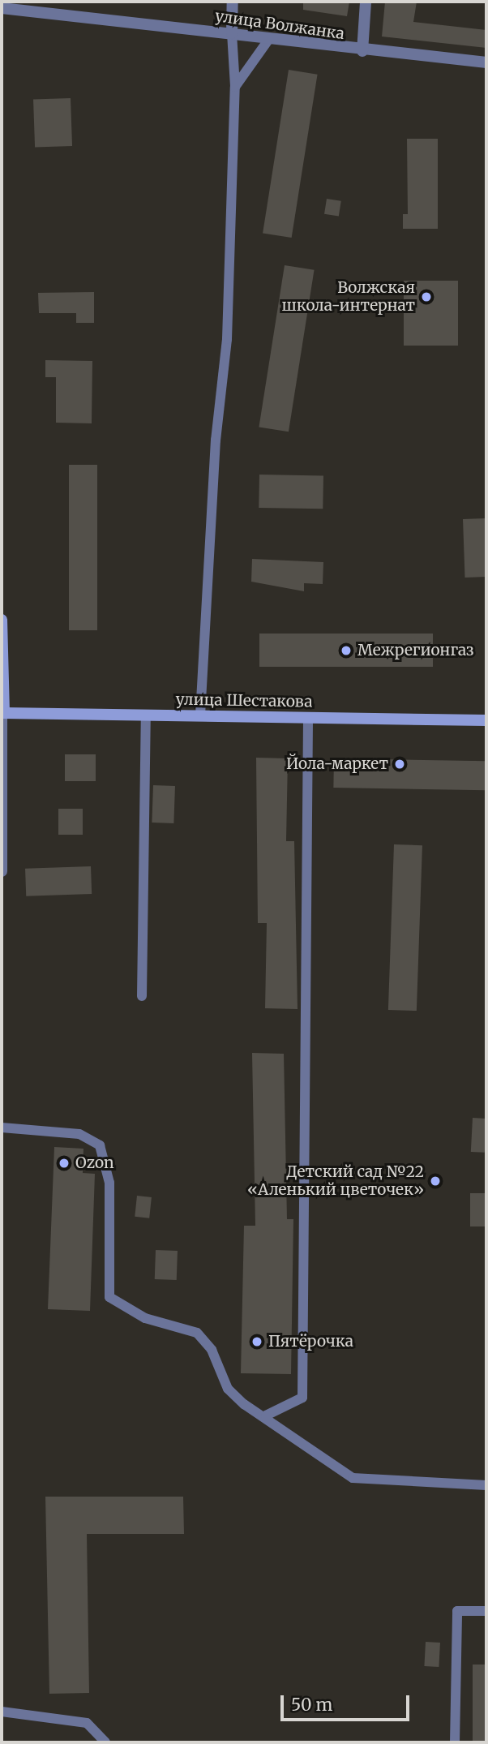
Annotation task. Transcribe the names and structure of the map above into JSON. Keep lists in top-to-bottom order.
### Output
{
  "streets": {
    "main road": ["улица Шестакова"],
    "street": ["улица Волжанка"]
  },
  "places": [
    "Волжская школа-интернат",
    "Межрегионгаз",
    "Йола-маркет",
    "Ozon",
    "Детский сад №22 «Аленький цветочек»",
    "Пятёрочка"
  ],
  "scale_bar": "50 m"
}
